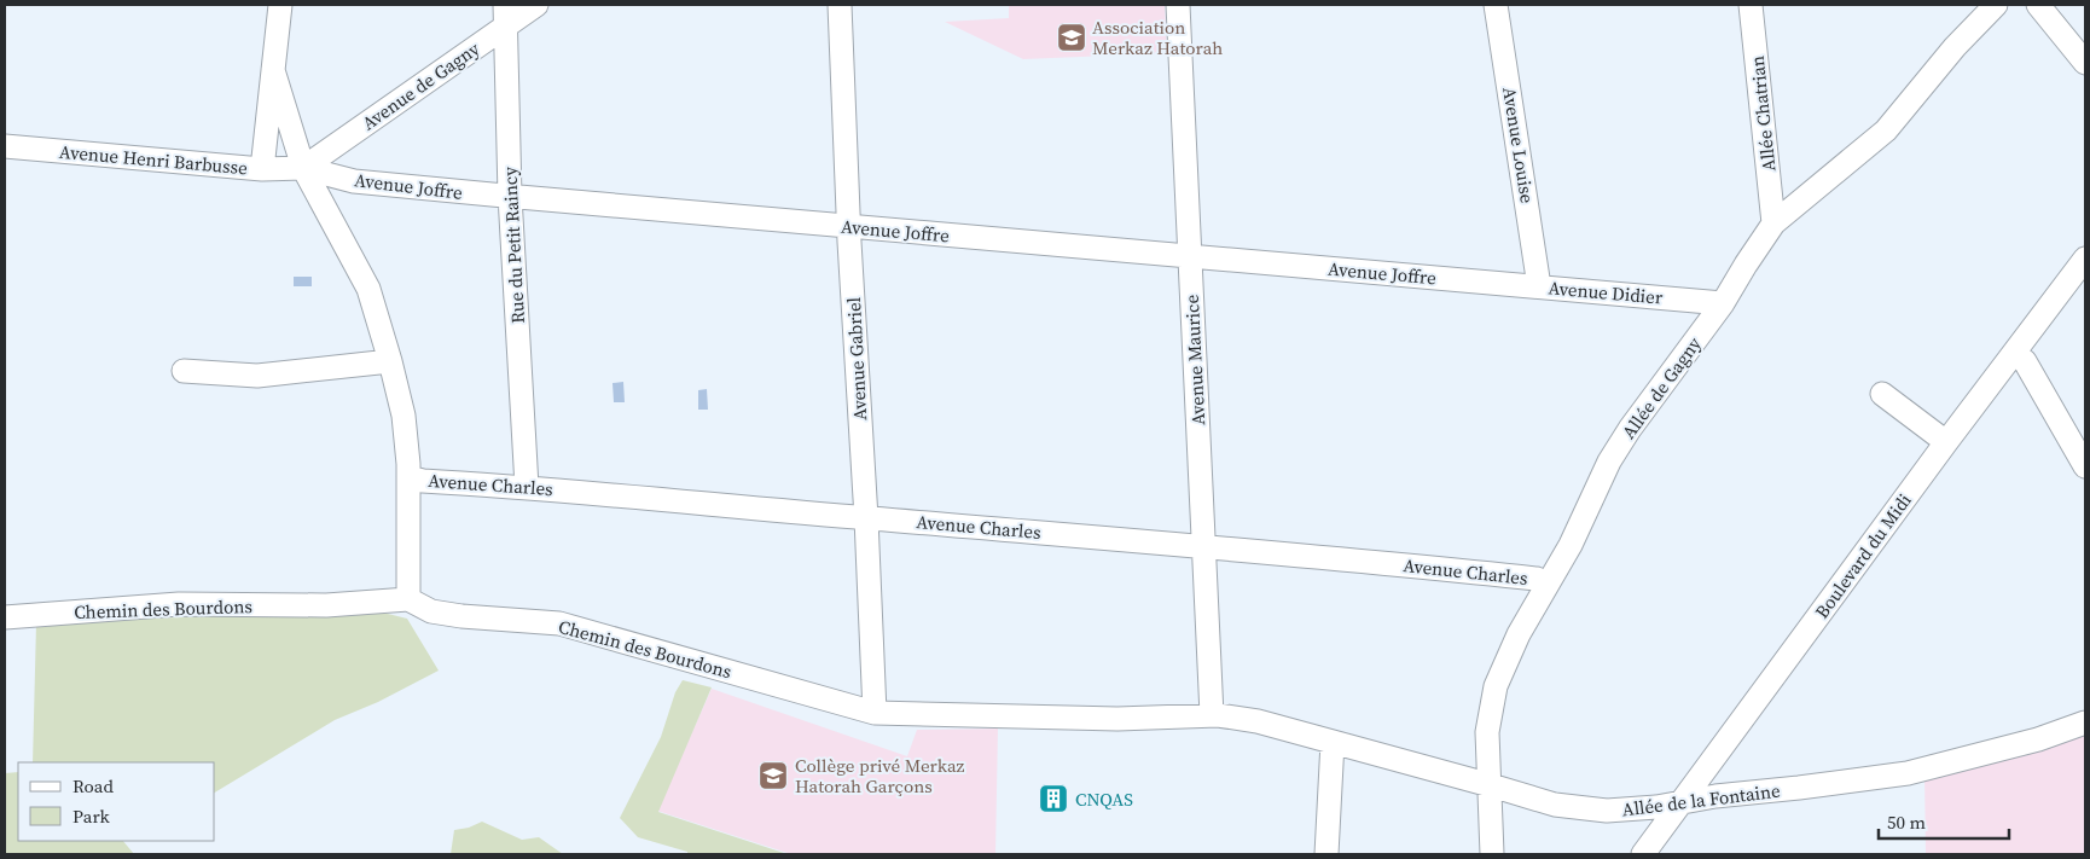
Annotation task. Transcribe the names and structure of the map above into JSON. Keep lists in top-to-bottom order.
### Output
{
  "streets": {
    "street": [
      "Avenue de Gagny",
      "Allée Chatrian",
      "Avenue Louise",
      "Avenue Henri Barbusse",
      "Avenue Joffre",
      "Rue du Petit Raincy",
      "Avenue Didier",
      "Avenue Gabriel",
      "Avenue Maurice",
      "Allée de Gagny",
      "Avenue Charles",
      "Boulevard du Midi",
      "Chemin des Bourdons",
      "Allée de la Fontaine"
    ]
  },
  "crossings": [
    ["Avenue de Gagny", "Avenue Henri Barbusse"],
    ["Avenue de Gagny", "Avenue Joffre"],
    ["Avenue de Gagny", "Rue du Petit Raincy"],
    ["Allée Chatrian", "Allée de Gagny"],
    ["Avenue Louise", "Avenue Didier"],
    ["Avenue Henri Barbusse", "Avenue Joffre"],
    ["Avenue Joffre", "Rue du Petit Raincy"],
    ["Avenue Joffre", "Avenue Didier"],
    ["Avenue Joffre", "Avenue Gabriel"],
    ["Avenue Joffre", "Avenue Maurice"],
    ["Rue du Petit Raincy", "Avenue Charles"],
    ["Avenue Didier", "Allée de Gagny"],
    ["Avenue Gabriel", "Avenue Charles"],
    ["Avenue Gabriel", "Chemin des Bourdons"],
    ["Avenue Maurice", "Avenue Charles"],
    ["Avenue Maurice", "Chemin des Bourdons"],
    ["Avenue Maurice", "Allée de la Fontaine"],
    ["Allée de Gagny", "Avenue Charles"],
    ["Allée de Gagny", "Allée de la Fontaine"],
    ["Boulevard du Midi", "Allée de la Fontaine"],
    ["Chemin des Bourdons", "Allée de la Fontaine"]
  ],
  "places": {
    "school or university": ["Association Merkaz Hatorah", "Collège privé Merkaz Hatorah Garçons"],
    "building": ["CNQAS"]
  },
  "legend": ["Road", "Park"],
  "scale_bar": "50 m"
}
